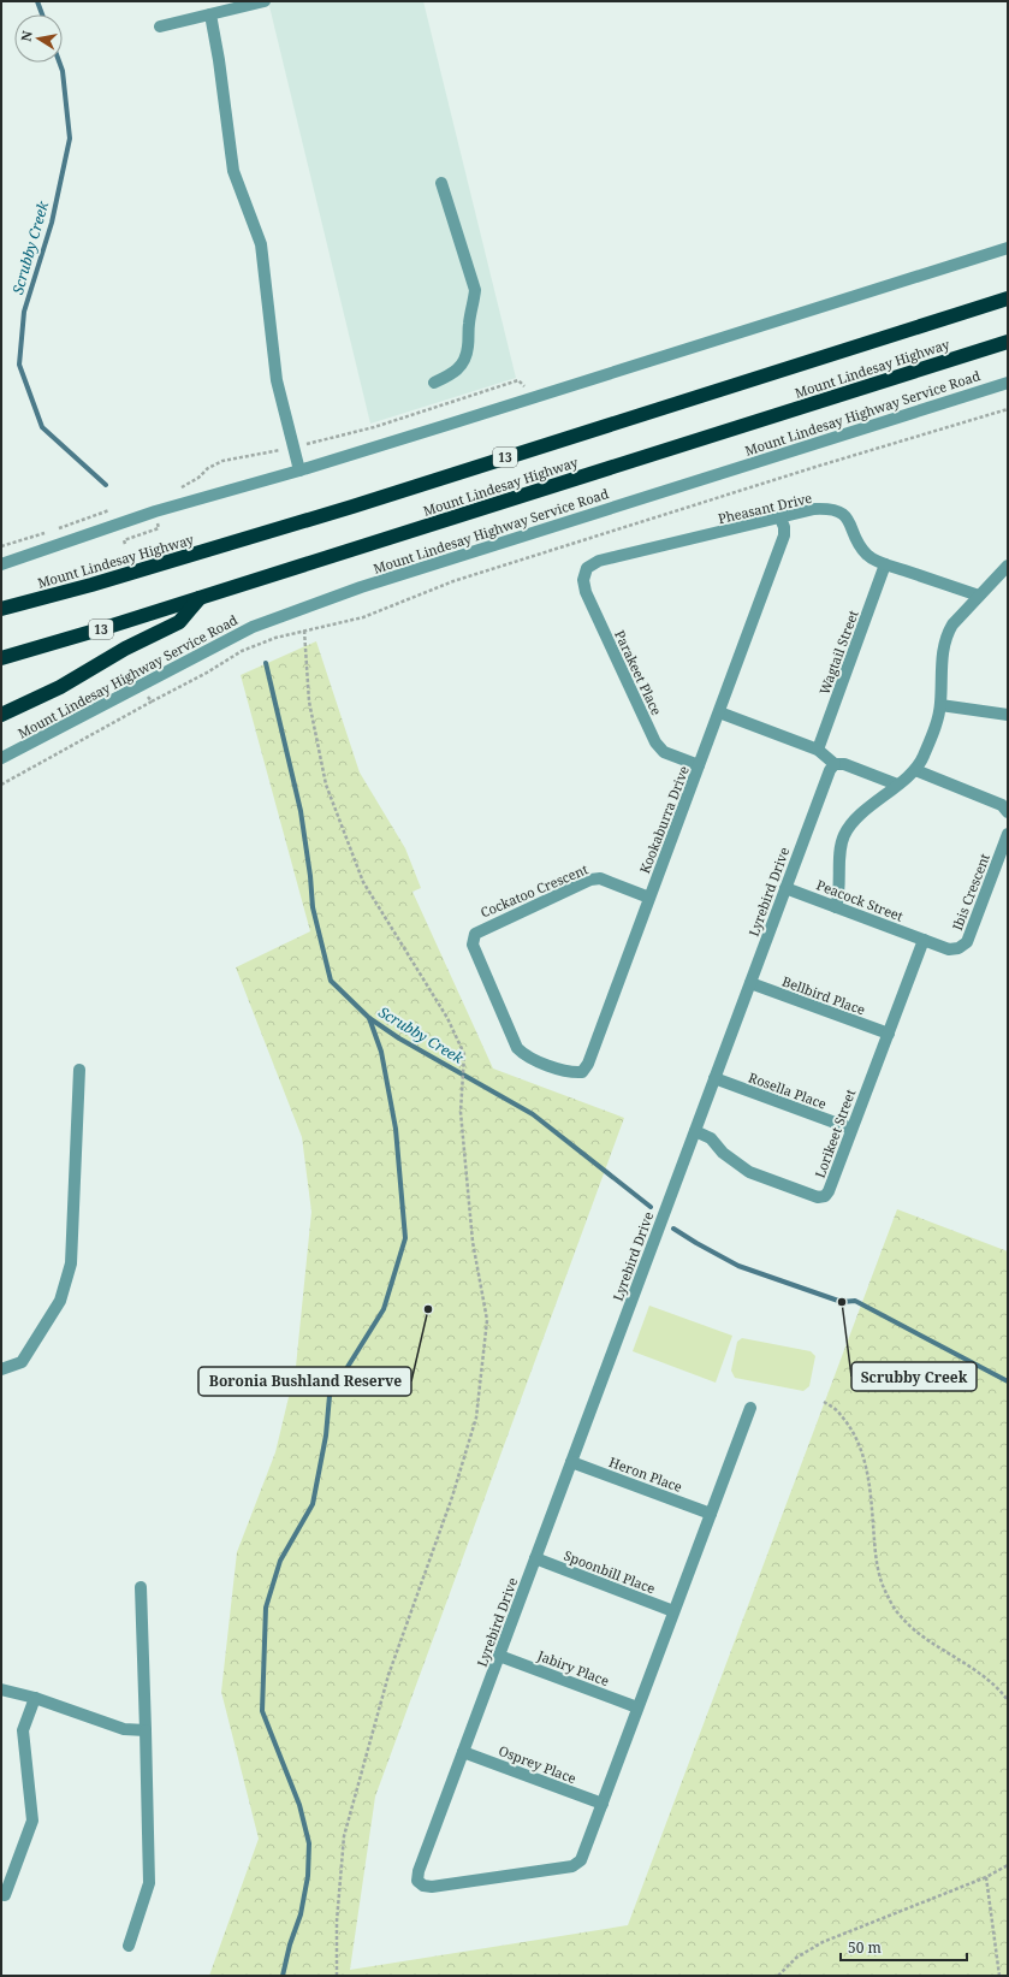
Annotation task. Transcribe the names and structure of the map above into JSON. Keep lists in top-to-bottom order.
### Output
{
  "streets": {
    "highway": ["Mount Lindesay Highway", "13"],
    "street": [
      "Mount Lindesay Highway Service Road",
      "Pheasant Drive",
      "Wagtail Street",
      "Parakeet Place",
      "Kookaburra Drive",
      "Cockatoo Crescent",
      "Lyrebird Drive",
      "Ibis Crescent",
      "Peacock Street",
      "Bellbird Place",
      "Rosella Place",
      "Lorikeet Street",
      "Heron Place",
      "Spoonbill Place",
      "Jabiry Place",
      "Osprey Place"
    ]
  },
  "crossings": [
    ["Pheasant Drive", "Wagtail Street"],
    ["Pheasant Drive", "Parakeet Place"],
    ["Pheasant Drive", "Kookaburra Drive"],
    ["Parakeet Place", "Kookaburra Drive"],
    ["Kookaburra Drive", "Cockatoo Crescent"],
    ["Lyrebird Drive", "Peacock Street"],
    ["Lyrebird Drive", "Bellbird Place"],
    ["Lyrebird Drive", "Rosella Place"],
    ["Lyrebird Drive", "Lorikeet Street"],
    ["Lyrebird Drive", "Heron Place"],
    ["Lyrebird Drive", "Spoonbill Place"],
    ["Lyrebird Drive", "Jabiry Place"],
    ["Lyrebird Drive", "Osprey Place"],
    ["Ibis Crescent", "Peacock Street"],
    ["Ibis Crescent", "Lorikeet Street"],
    ["Peacock Street", "Lorikeet Street"],
    ["Bellbird Place", "Lorikeet Street"],
    ["Rosella Place", "Lorikeet Street"]
  ],
  "water": ["Scrubby Creek"],
  "places": ["Scrubby Creek", "Boronia Bushland Reserve"],
  "scale_bar": "50 m",
  "north": "left"
}
